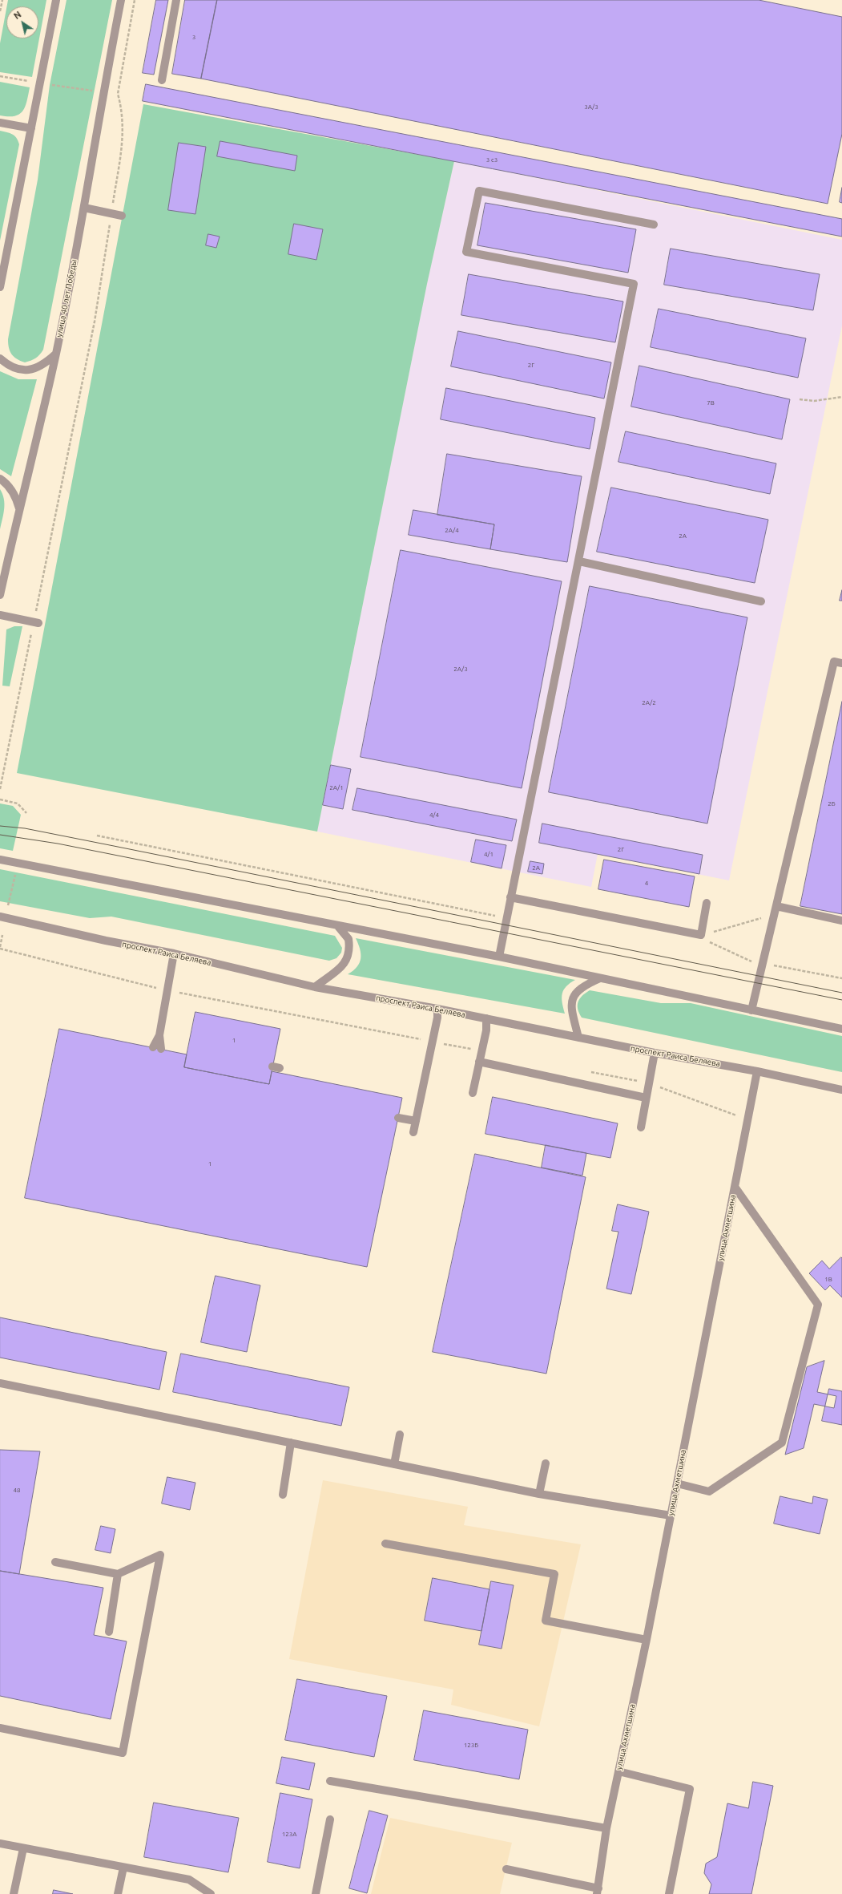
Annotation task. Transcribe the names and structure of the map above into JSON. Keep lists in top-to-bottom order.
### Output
{
  "streets": {
    "street": ["улица 40 лет Победы", "проспект Раиса Беляева", "улица Ахметшина"]
  },
  "crossings": [
    ["проспект Раиса Беляева", "улица Ахметшина"]
  ],
  "house_numbers": [
    "3",
    "3А/3",
    "3 с3",
    "2Г",
    "7В",
    "2А/4",
    "2А",
    "2А/3",
    "2А/2",
    "2А/1",
    "2Б",
    "4/4",
    "2Г",
    "4/1",
    "2А",
    "4",
    "1",
    "1",
    "1В",
    "48",
    "123Б",
    "123А"
  ],
  "north": "top left"
}
